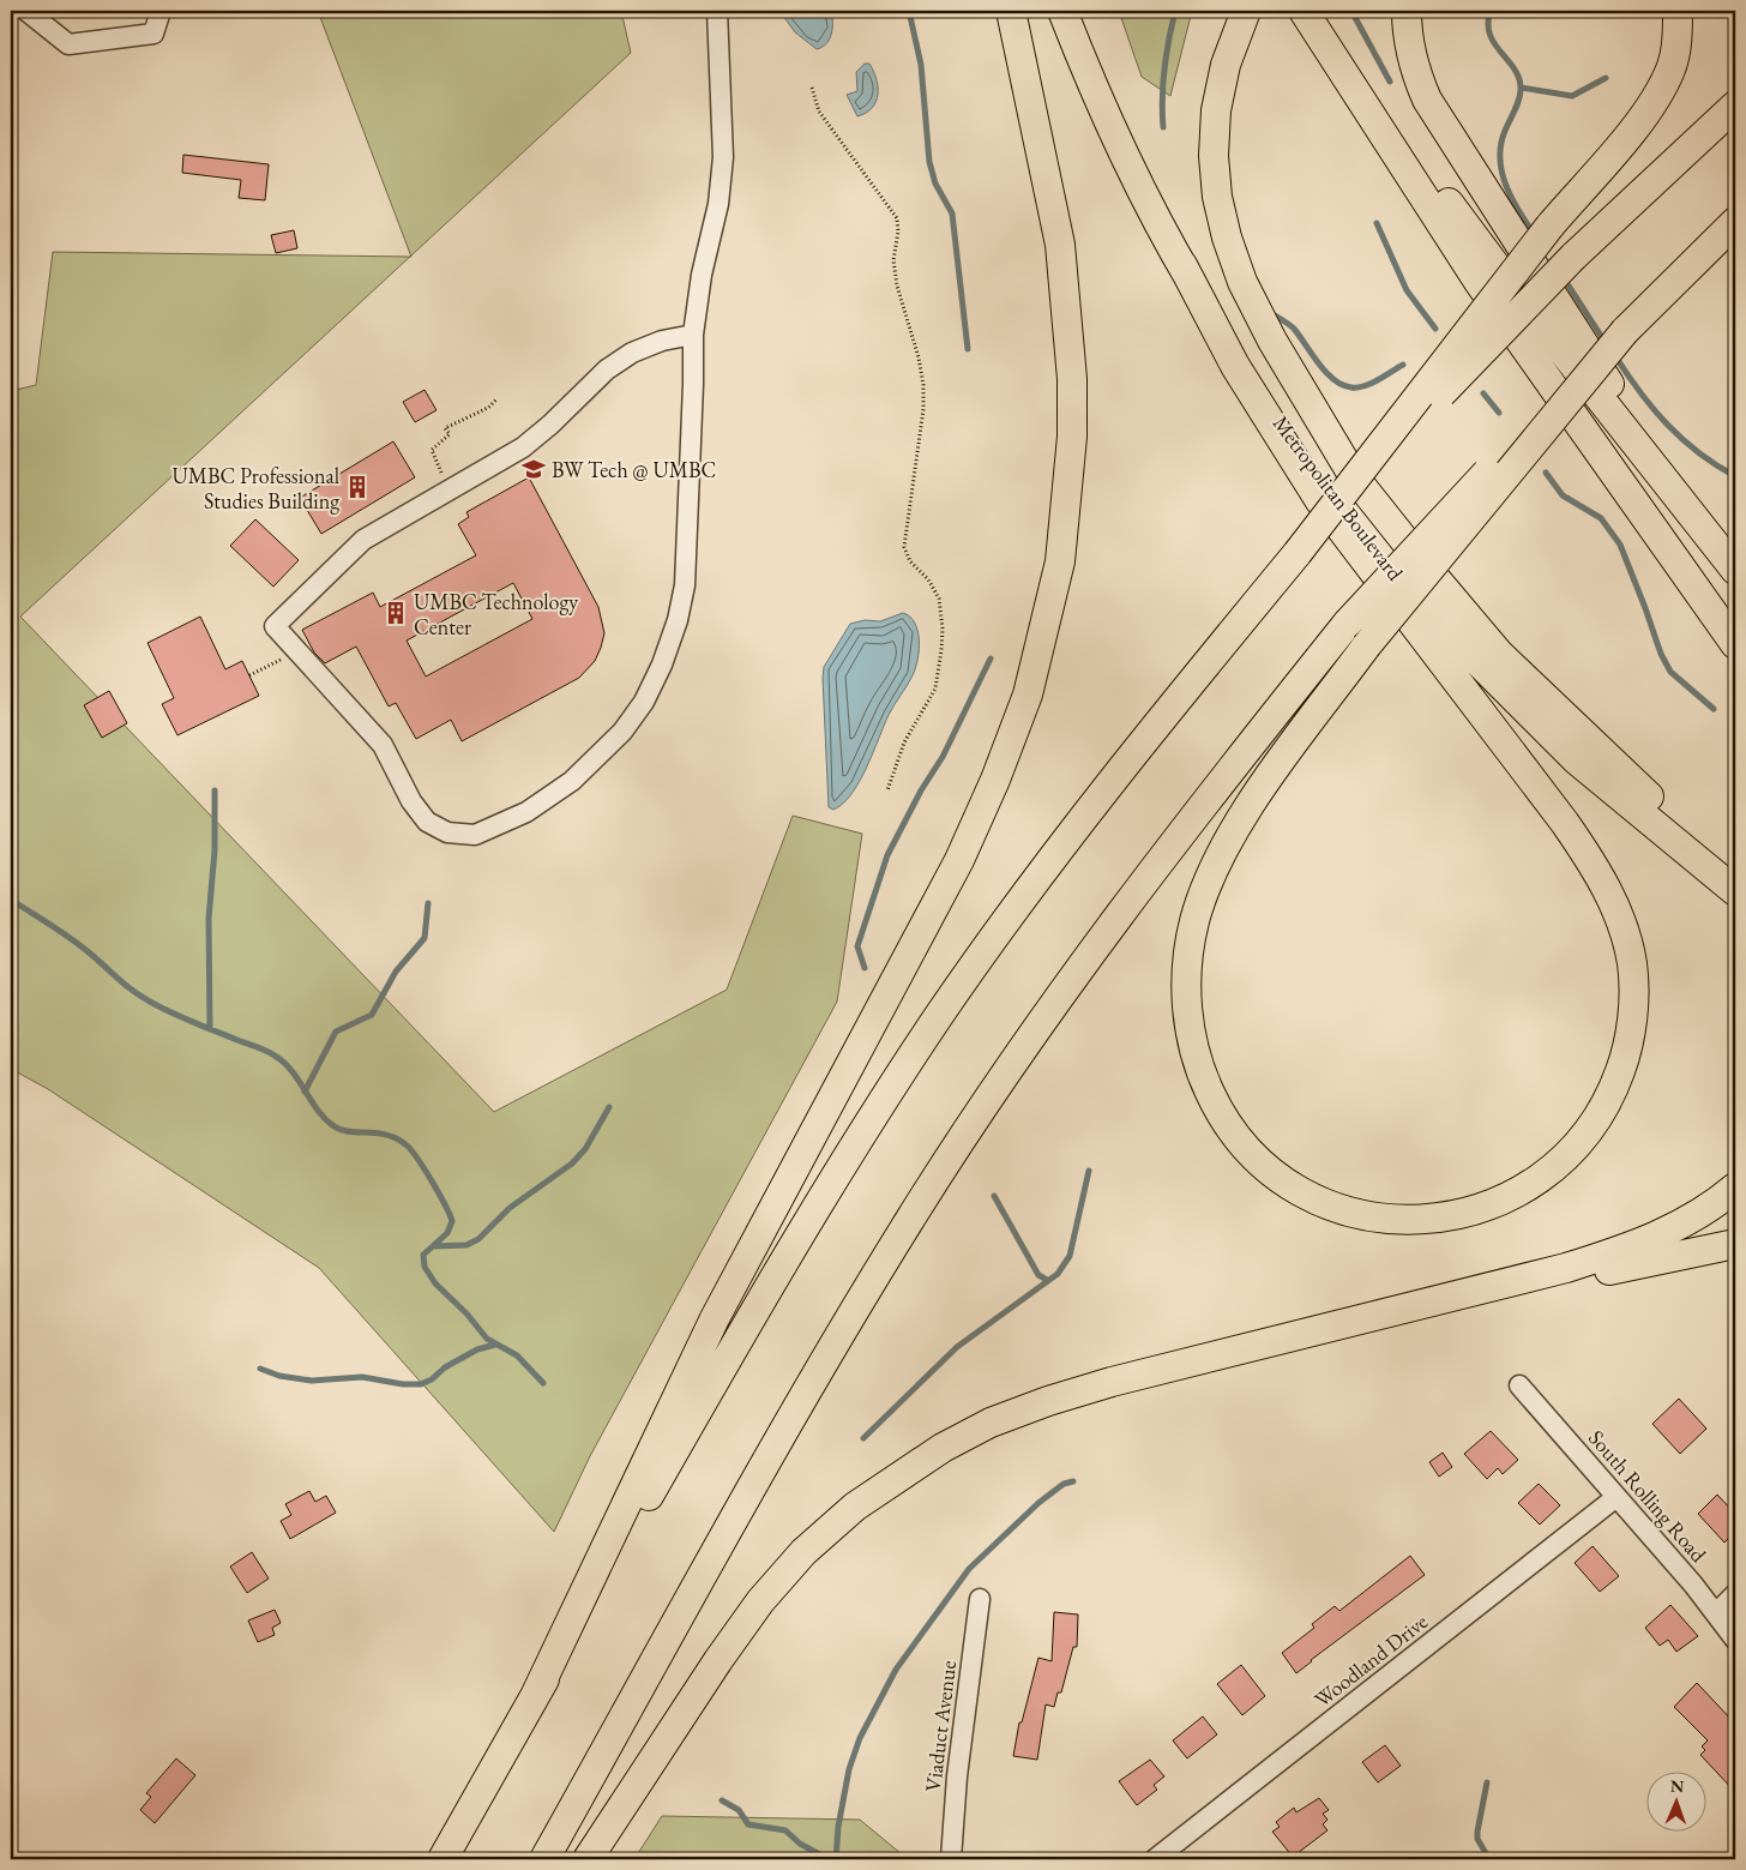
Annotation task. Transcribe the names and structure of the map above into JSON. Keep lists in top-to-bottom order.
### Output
{
  "streets": {
    "highway": ["Metropolitan Boulevard"],
    "street": ["South Rolling Road", "Woodland Drive", "Viaduct Avenue"]
  },
  "crossings": [
    ["South Rolling Road", "Woodland Drive"]
  ],
  "places": {
    "school or university": ["BW Tech @ UMBC"],
    "building": ["UMBC Professional Studies Building", "UMBC Technology Center"]
  },
  "north": "top"
}
